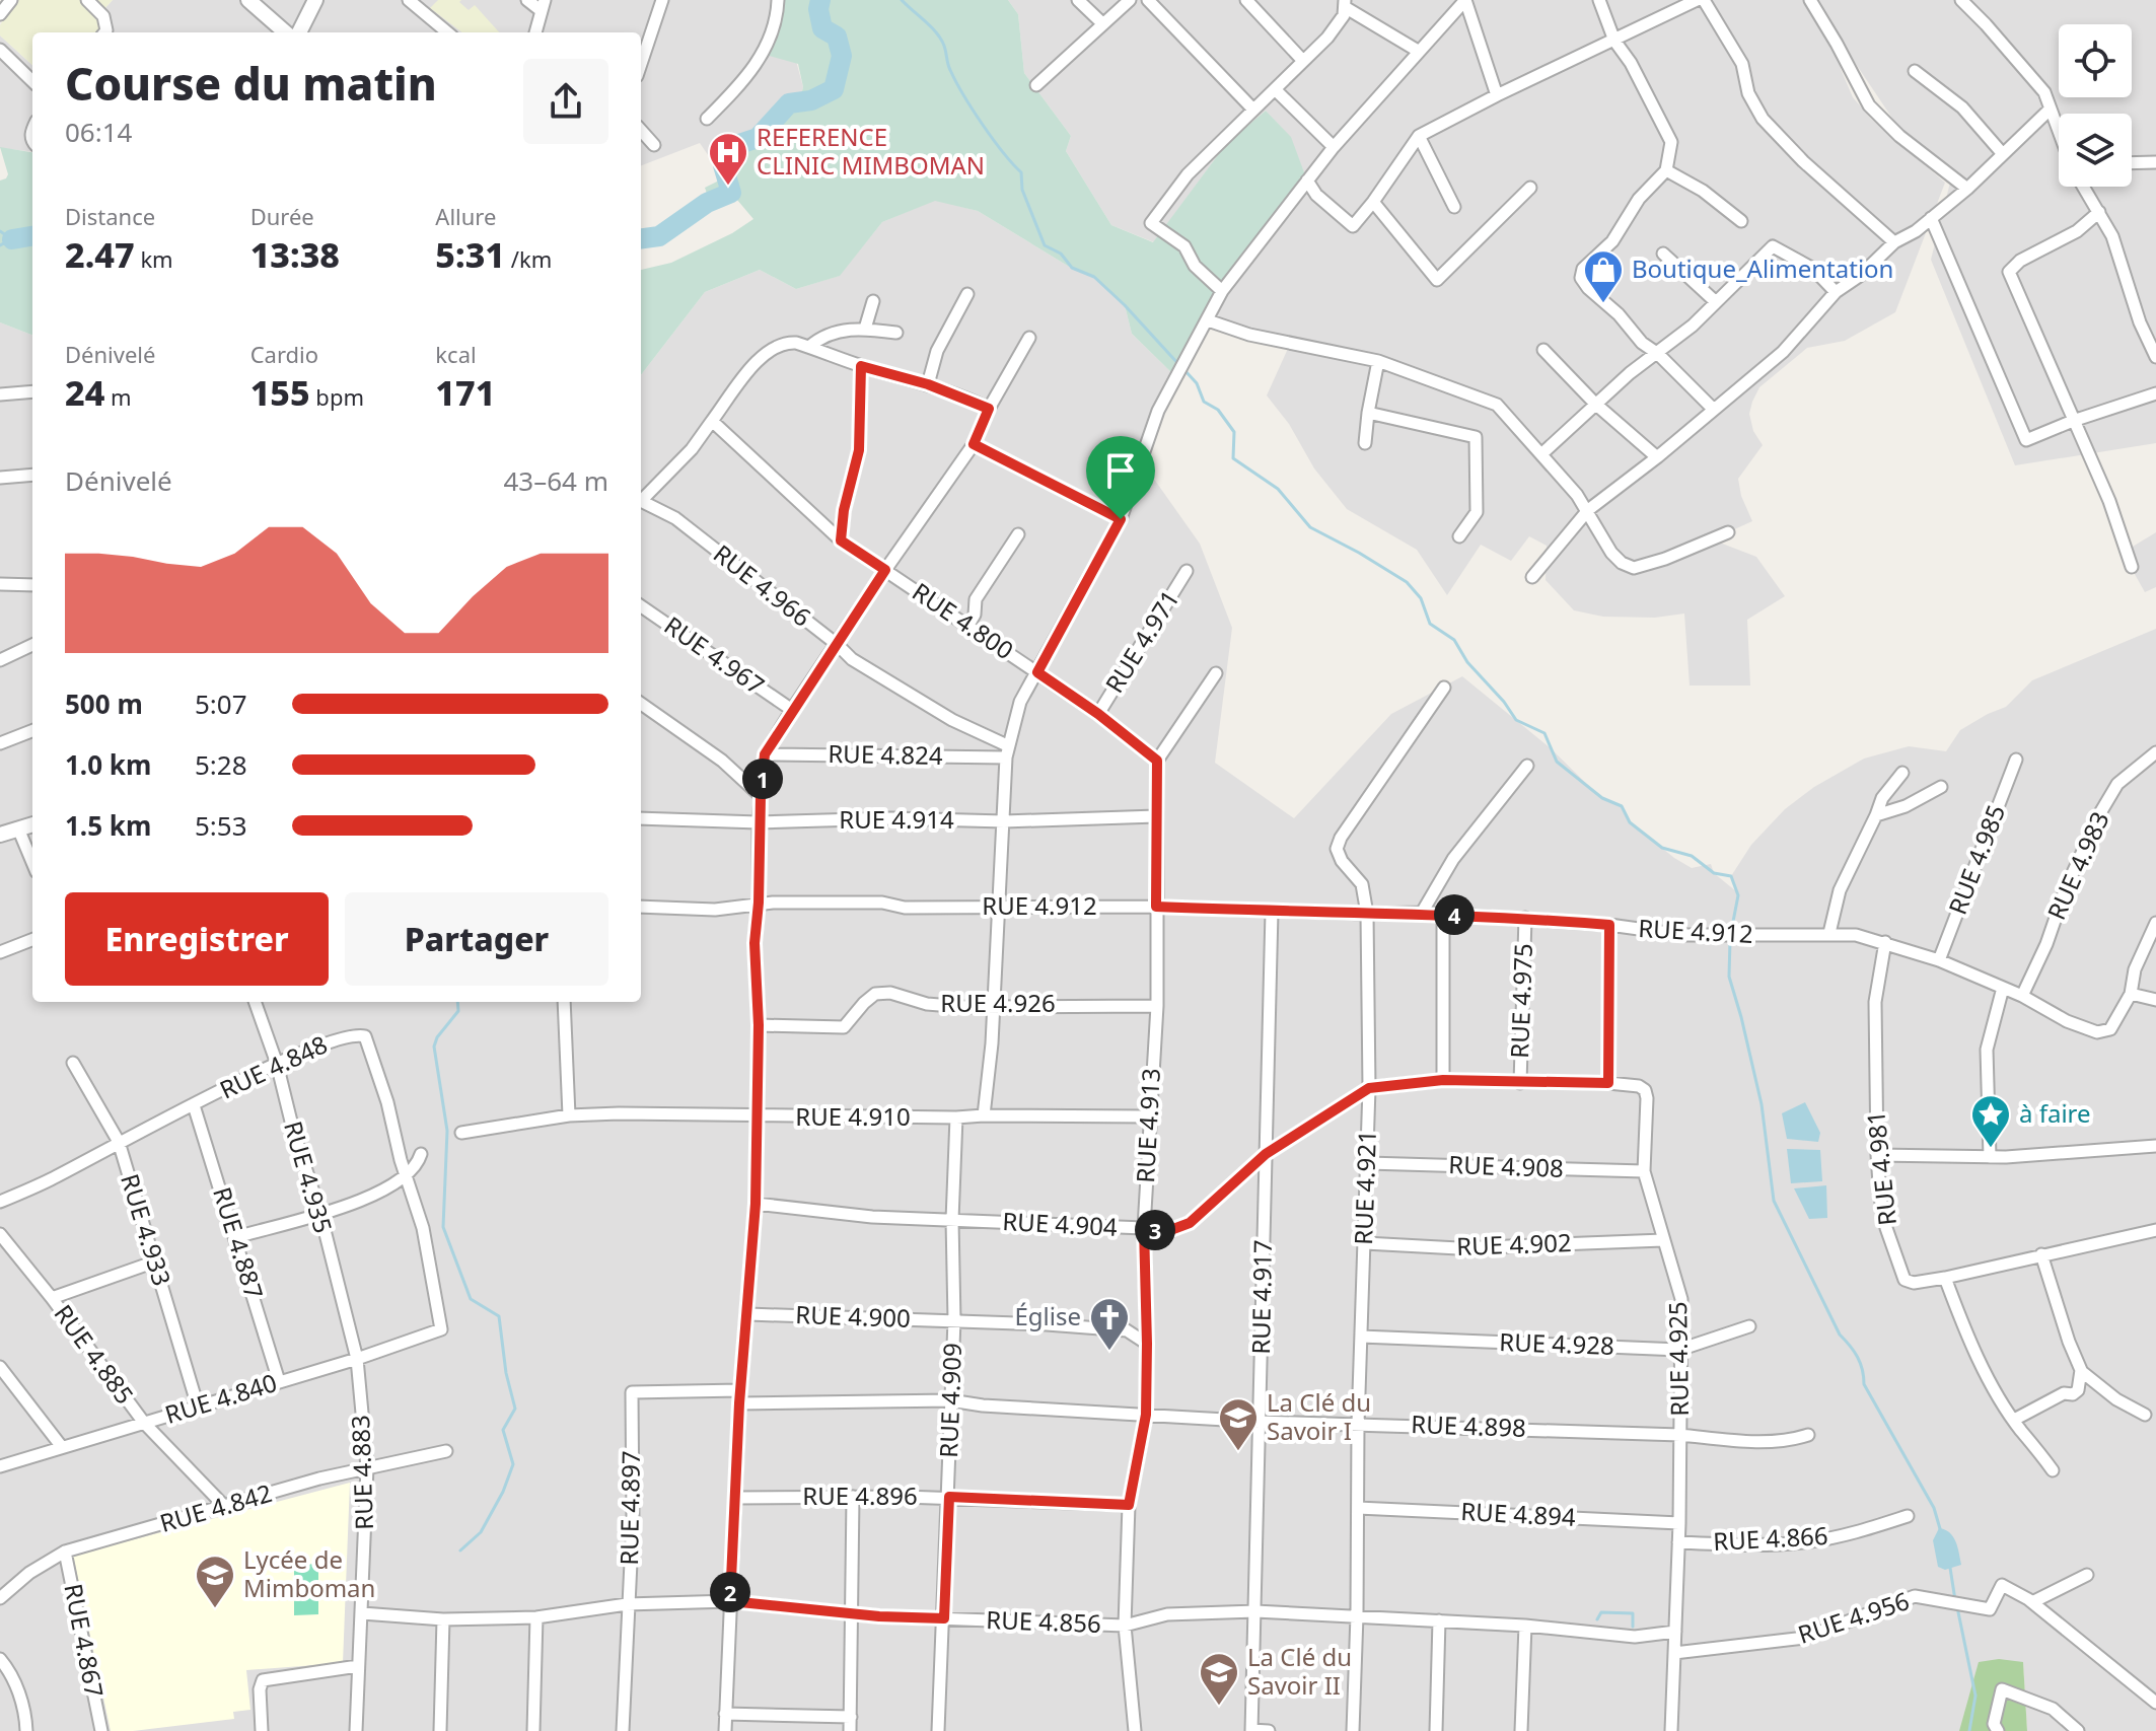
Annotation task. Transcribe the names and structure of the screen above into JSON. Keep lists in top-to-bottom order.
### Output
{
  "streets": {
    "street": [
      "RUE 4.966",
      "RUE 4.800",
      "RUE 4.971",
      "RUE 4.967",
      "RUE 4.824",
      "RUE 4.914",
      "RUE 4.985",
      "RUE 4.983",
      "RUE 4.912",
      "RUE 4.975",
      "RUE 4.926",
      "RUE 4.848",
      "RUE 4.910",
      "RUE 4.913",
      "RUE 4.908",
      "RUE 4.981",
      "RUE 4.935",
      "RUE 4.921",
      "RUE 4.904",
      "RUE 4.933",
      "RUE 4.887",
      "RUE 4.902",
      "RUE 4.917",
      "RUE 4.900",
      "RUE 4.928",
      "RUE 4.885",
      "RUE 4.925",
      "RUE 4.840",
      "RUE 4.909",
      "RUE 4.898",
      "RUE 4.883",
      "RUE 4.896",
      "RUE 4.897",
      "RUE 4.842",
      "RUE 4.894",
      "RUE 4.866",
      "RUE 4.956",
      "RUE 4.856",
      "RUE 4.867"
    ]
  },
  "crossings": [
    ["RUE 4.966", "RUE 4.824"],
    ["RUE 4.800", "RUE 4.971"],
    ["RUE 4.985", "RUE 4.912"],
    ["RUE 4.983", "RUE 4.912"],
    ["RUE 4.912", "RUE 4.975"],
    ["RUE 4.912", "RUE 4.913"],
    ["RUE 4.912", "RUE 4.981"],
    ["RUE 4.912", "RUE 4.921"],
    ["RUE 4.912", "RUE 4.917"],
    ["RUE 4.975", "RUE 4.904"],
    ["RUE 4.926", "RUE 4.913"],
    ["RUE 4.848", "RUE 4.935"],
    ["RUE 4.848", "RUE 4.933"],
    ["RUE 4.848", "RUE 4.887"],
    ["RUE 4.848", "RUE 4.840"],
    ["RUE 4.910", "RUE 4.913"],
    ["RUE 4.910", "RUE 4.909"],
    ["RUE 4.913", "RUE 4.904"],
    ["RUE 4.913", "RUE 4.900"],
    ["RUE 4.913", "RUE 4.898"],
    ["RUE 4.913", "RUE 4.896"],
    ["RUE 4.913", "RUE 4.856"],
    ["RUE 4.908", "RUE 4.921"],
    ["RUE 4.908", "RUE 4.925"],
    ["RUE 4.935", "RUE 4.840"],
    ["RUE 4.935", "RUE 4.883"],
    ["RUE 4.921", "RUE 4.904"],
    ["RUE 4.921", "RUE 4.902"],
    ["RUE 4.921", "RUE 4.928"],
    ["RUE 4.921", "RUE 4.898"],
    ["RUE 4.921", "RUE 4.894"],
    ["RUE 4.921", "RUE 4.856"],
    ["RUE 4.904", "RUE 4.917"],
    ["RUE 4.904", "RUE 4.925"],
    ["RUE 4.904", "RUE 4.909"],
    ["RUE 4.933", "RUE 4.840"],
    ["RUE 4.887", "RUE 4.840"],
    ["RUE 4.902", "RUE 4.925"],
    ["RUE 4.917", "RUE 4.898"],
    ["RUE 4.917", "RUE 4.856"],
    ["RUE 4.900", "RUE 4.909"],
    ["RUE 4.928", "RUE 4.925"],
    ["RUE 4.885", "RUE 4.840"],
    ["RUE 4.885", "RUE 4.842"],
    ["RUE 4.925", "RUE 4.898"],
    ["RUE 4.925", "RUE 4.894"],
    ["RUE 4.925", "RUE 4.866"],
    ["RUE 4.925", "RUE 4.956"],
    ["RUE 4.925", "RUE 4.856"],
    ["RUE 4.840", "RUE 4.883"],
    ["RUE 4.909", "RUE 4.898"],
    ["RUE 4.909", "RUE 4.896"],
    ["RUE 4.909", "RUE 4.856"],
    ["RUE 4.898", "RUE 4.897"],
    ["RUE 4.883", "RUE 4.842"],
    ["RUE 4.883", "RUE 4.856"],
    ["RUE 4.897", "RUE 4.856"],
    ["RUE 4.842", "RUE 4.867"]
  ],
  "places": {
    "hospital": ["REFERENCE CLINIC MIMBOMAN"],
    "shop": ["Boutique_Alimentation"],
    "place": ["à faire"],
    "church": ["Église"],
    "school or university": ["La Clé du Savoir I", "Lycée de Mimboman", "La Clé du Savoir II"]
  },
  "page": {
    "heading": ["Course du matin", "06:14"],
    "stats": [
      ["Distance", "2.47 km"],
      ["Durée", "13:38"],
      ["Allure", "5:31 /km"],
      ["Dénivelé", "24 m"],
      ["Cardio", "155 bpm"],
      ["kcal", "171"]
    ],
    "chart": ["Dénivelé", "43–64 m"],
    "list": [
      {
        "name": "500 m",
        "note": "5:07"
      },
      {
        "name": "1.0 km",
        "note": "5:28"
      },
      {
        "name": "1.5 km",
        "note": "5:53"
      }
    ],
    "pins": [
      "1",
      "4",
      "3",
      "2"
    ],
    "buttons": ["Enregistrer", "Partager"]
  }
}
